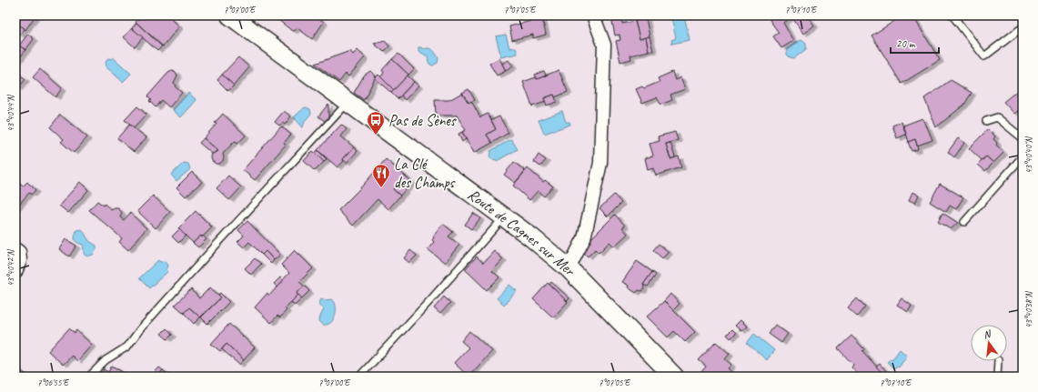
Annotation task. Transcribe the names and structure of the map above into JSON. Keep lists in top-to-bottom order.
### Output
{
  "streets": {
    "main road": ["Route de Cagnes sur Mer"]
  },
  "places": {
    "bus stop": ["Pas de Sènes"],
    "restaurant": ["La Clé des Champs"]
  },
  "scale_bar": "20 m",
  "north": "top",
  "coordinates": [
    "7°07'00\"E",
    "7°07'05\"E",
    "7°07'10\"E",
    "43°40'44\"N",
    "43°40'40\"N",
    "43°40'42\"N",
    "43°40'38\"N",
    "7°06'55\"E"
  ]
}
